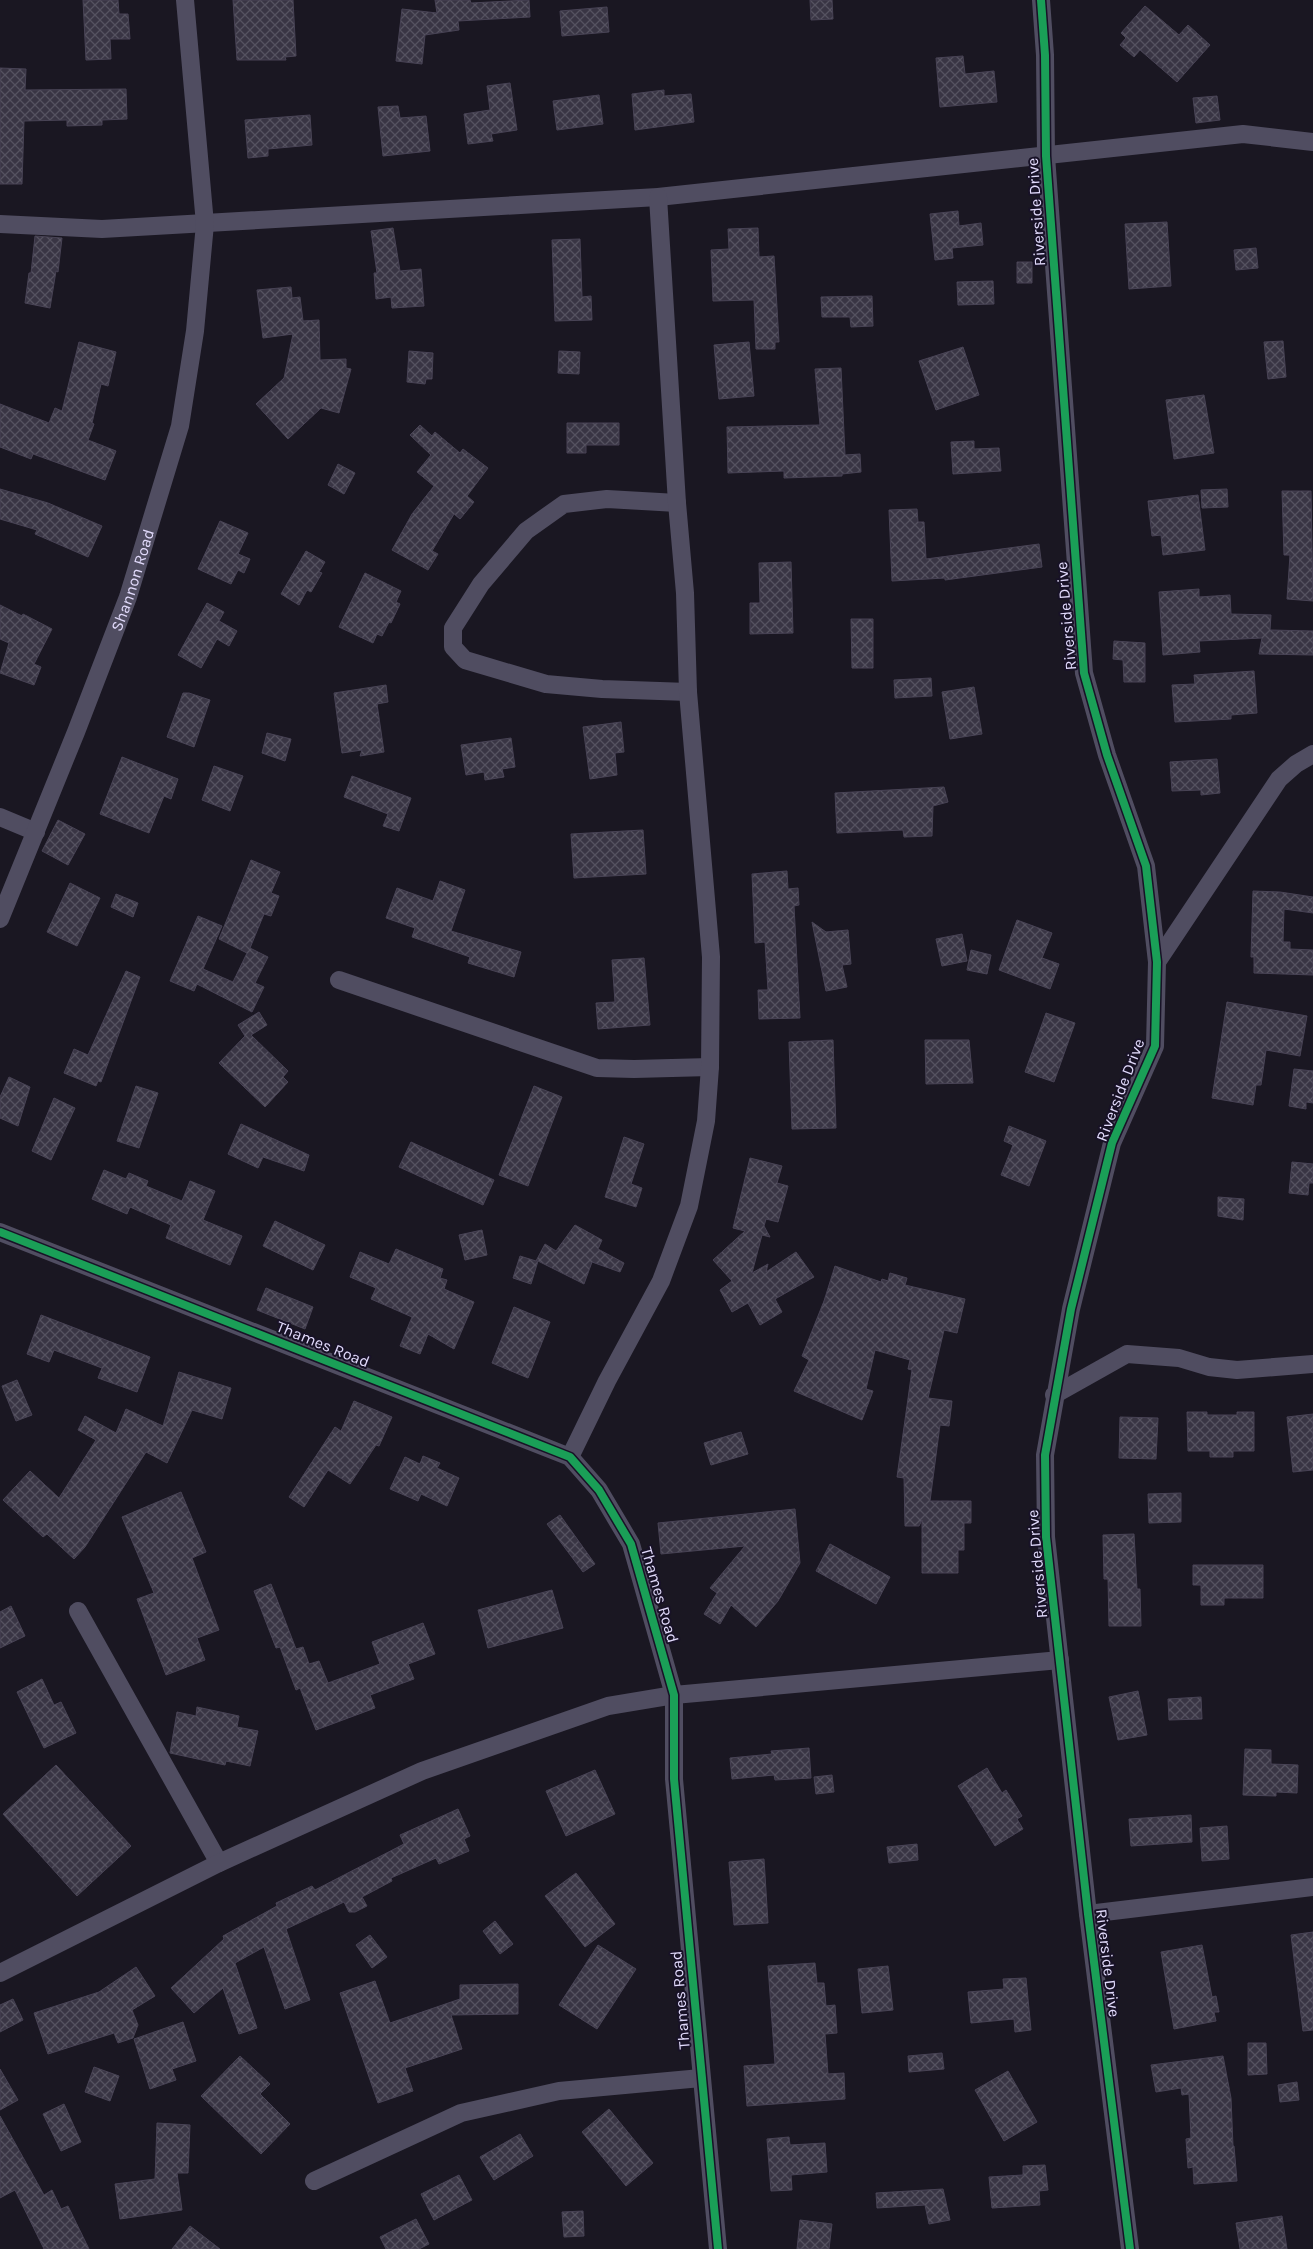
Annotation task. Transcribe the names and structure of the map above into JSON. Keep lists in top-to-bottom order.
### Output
{
  "streets": {
    "street": ["Riverside Drive", "Shannon Road", "Thames Road"]
  }
}
